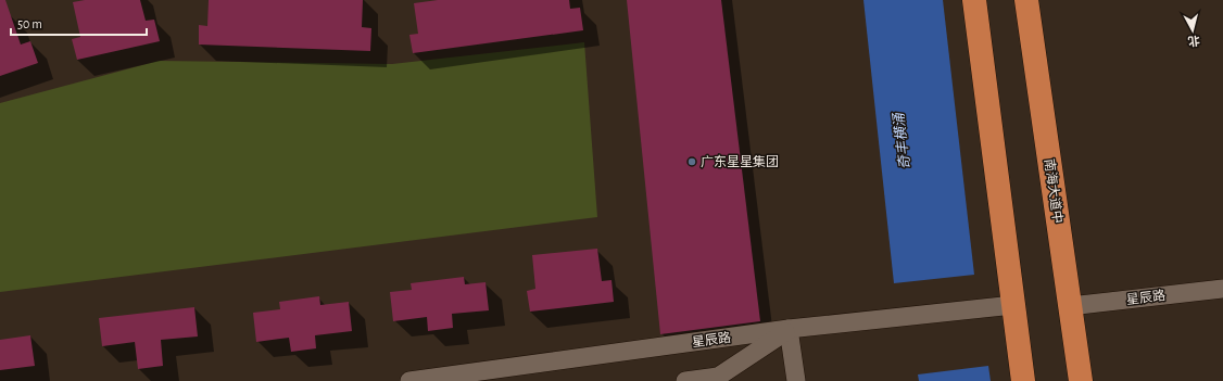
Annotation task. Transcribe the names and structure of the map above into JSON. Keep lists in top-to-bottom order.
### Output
{
  "streets": {
    "highway": ["南海大道中"],
    "street": ["星辰路"]
  },
  "crossings": [
    ["南海大道中", "星辰路"]
  ],
  "water": ["奇丰横涌"],
  "places": ["广东星星集团"],
  "scale_bar": "50 m",
  "north": "bottom"
}
